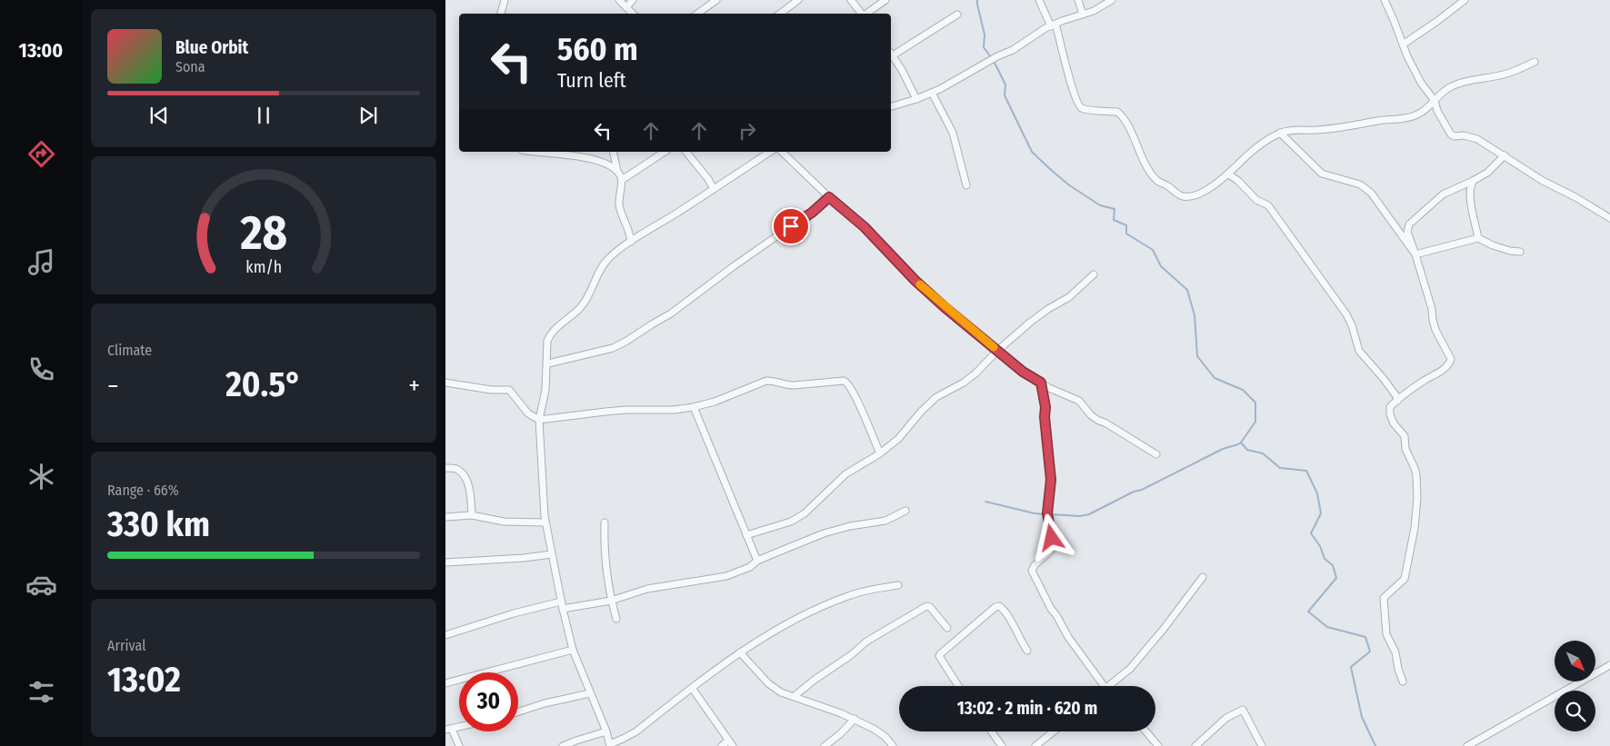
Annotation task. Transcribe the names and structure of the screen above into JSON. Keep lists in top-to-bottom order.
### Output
{
  "north": "bottom right",
  "page": {
    "tabs": "13:00",
    "turn": ["560 m", "Turn left"],
    "song": ["Blue Orbit", "Sona"],
    "tile": [
      "Climate",
      ["Range · 66%", "330 km"],
      ["Arrival", "13:02"]
    ],
    "heat": ["−", "20.5°", "+"],
    "limit": "30",
    "trip": "13:02 · 2 min · 620 m",
    "gauge": ["28", "km/h"]
  }
}
